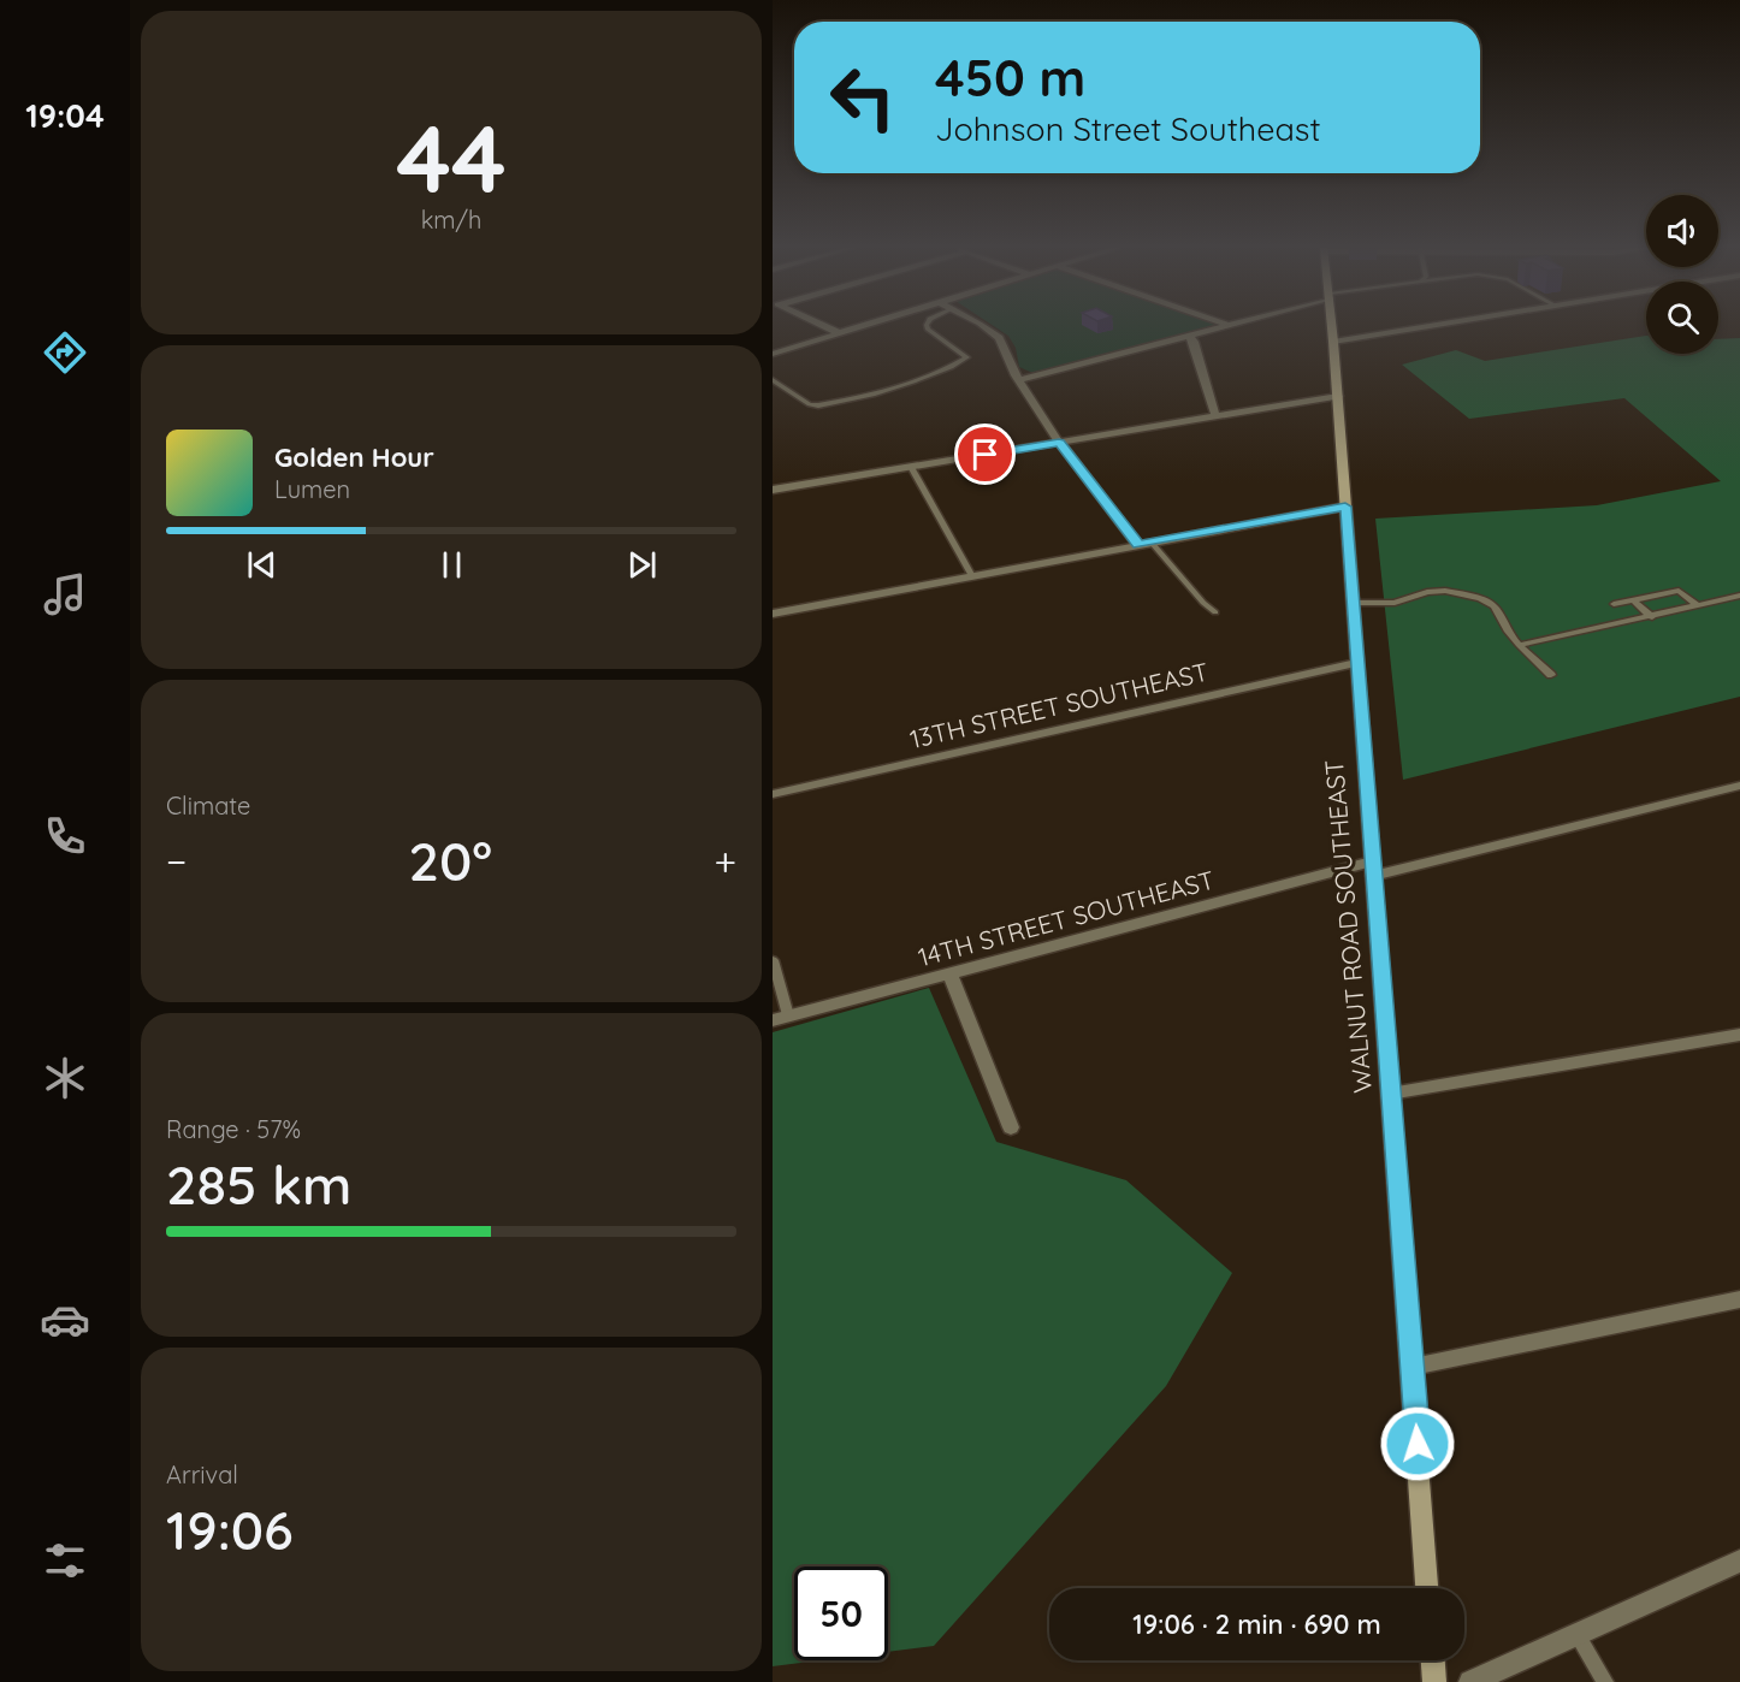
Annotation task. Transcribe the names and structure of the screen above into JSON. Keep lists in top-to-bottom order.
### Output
{
  "streets": {
    "main road": ["WALNUT ROAD SOUTHEAST"],
    "street": ["13TH STREET SOUTHEAST", "14TH STREET SOUTHEAST"]
  },
  "crossings": [
    ["13TH STREET SOUTHEAST", "WALNUT ROAD SOUTHEAST"],
    ["14TH STREET SOUTHEAST", "WALNUT ROAD SOUTHEAST"]
  ],
  "page": {
    "tabs": "19:04",
    "tile": [
      ["44", "km/h"],
      "Climate",
      ["Range · 57%", "285 km"],
      ["Arrival", "19:06"]
    ],
    "turn": ["450 m", "Johnson Street Southeast"],
    "song": ["Golden Hour", "Lumen"],
    "heat": ["−", "20°", "+"],
    "limit": "50",
    "trip": "19:06 · 2 min · 690 m"
  }
}
